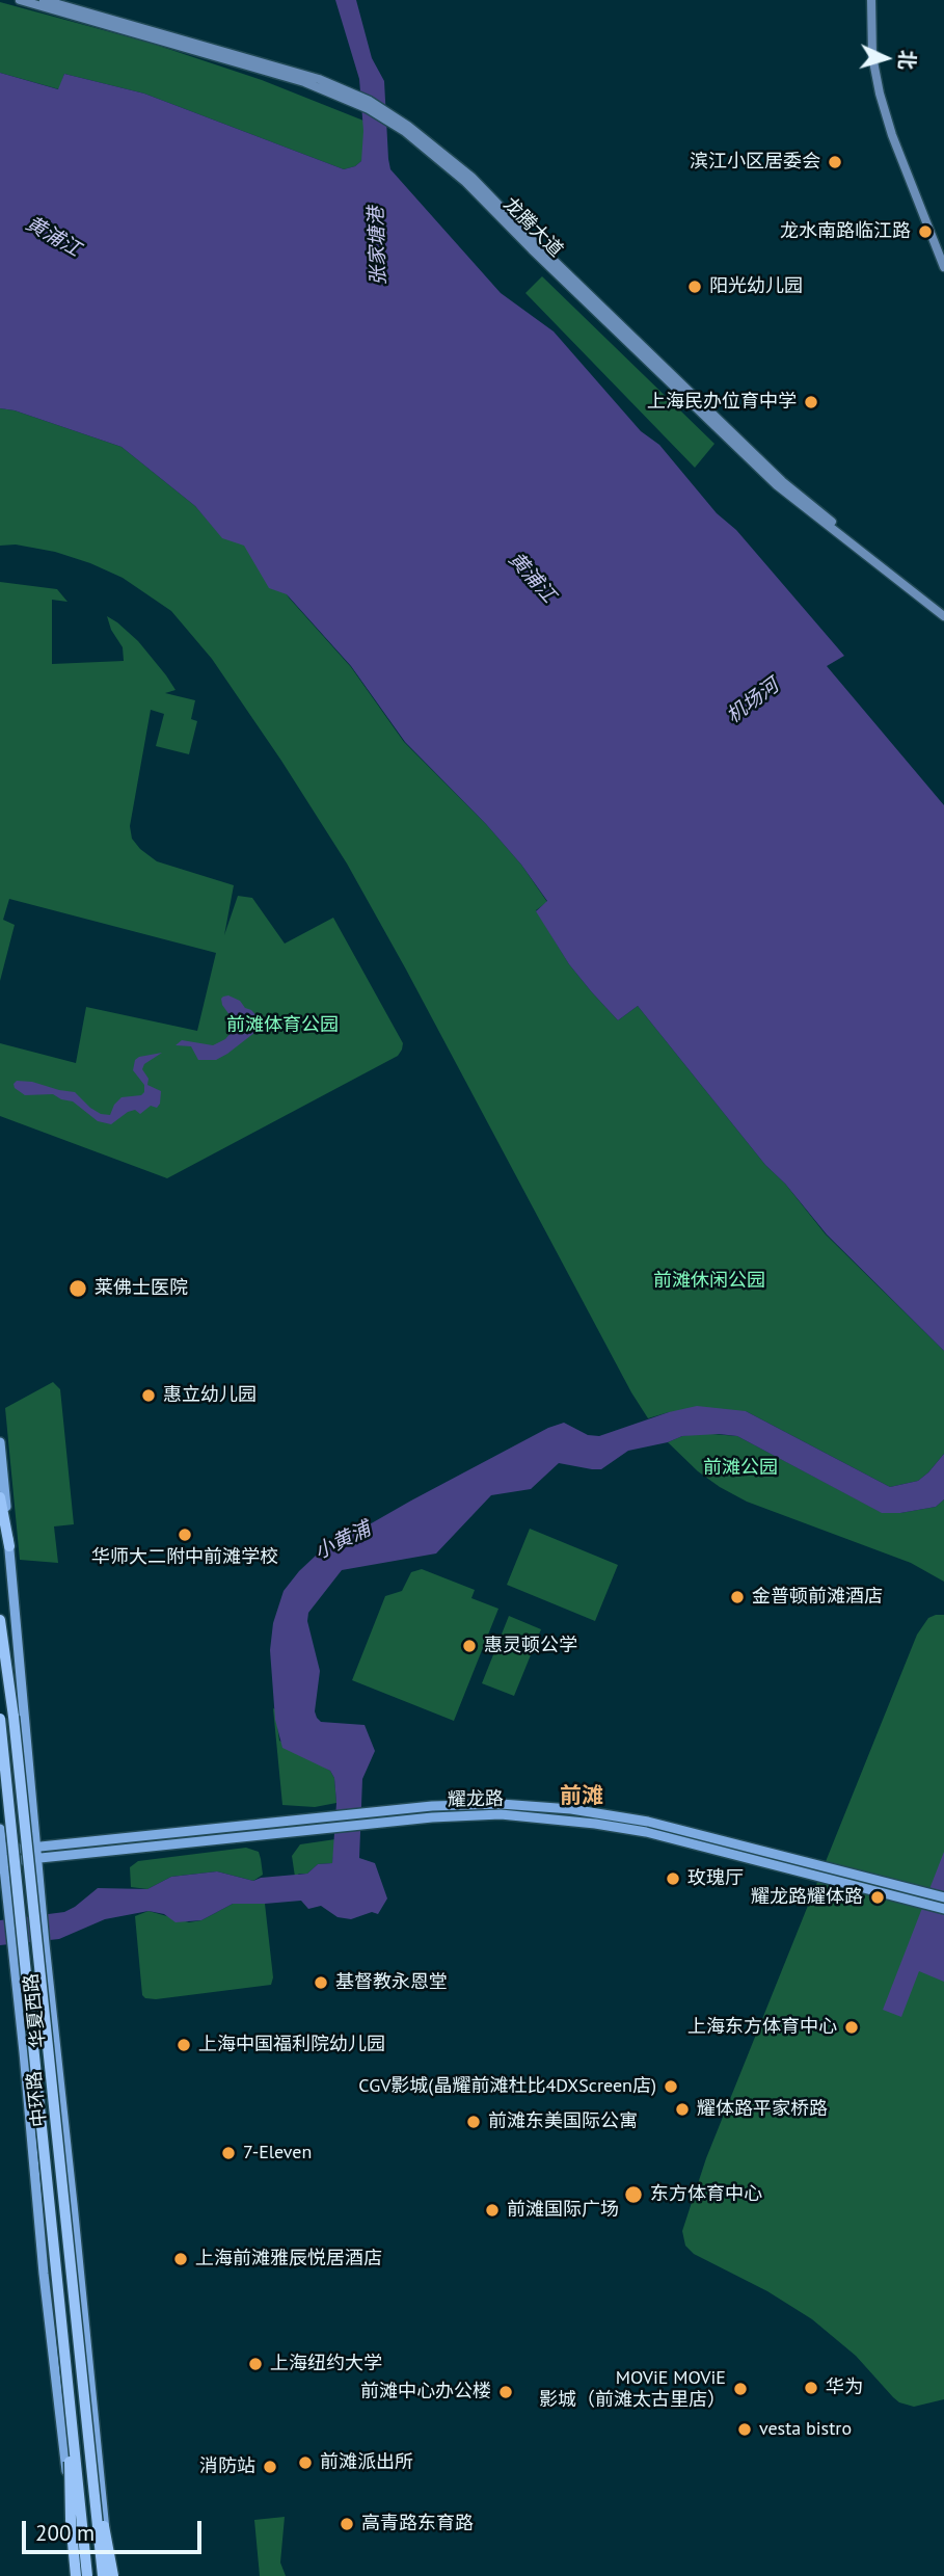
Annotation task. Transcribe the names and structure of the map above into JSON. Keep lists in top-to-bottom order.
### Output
{
  "streets": {
    "highway": ["中环路"],
    "main road": ["龙腾大道", "耀龙路", "华夏西路"]
  },
  "crossings": [
    ["耀龙路", "华夏西路"]
  ],
  "districts": ["前滩"],
  "water": [
    "黄浦江",
    "张家塘港",
    "机场河",
    "小黄浦"
  ],
  "parks": ["前滩体育公园", "前滩休闲公园", "前滩公园"],
  "places": [
    "滨江小区居委会",
    "龙水南路临江路",
    "阳光幼儿园",
    "上海民办位育中学",
    "莱佛士医院",
    "惠立幼儿园",
    "华师大二附中前滩学校",
    "金普顿前滩酒店",
    "惠灵顿公学",
    "玫瑰厅",
    "耀龙路耀体路",
    "基督教永恩堂",
    "上海东方体育中心",
    "上海中国福利院幼儿园",
    "CGV影城(晶耀前滩杜比4DXScreen店)",
    "耀体路平家桥路",
    "前滩东美国际公寓",
    "7-Eleven",
    "东方体育中心",
    "前滩国际广场",
    "上海前滩雅辰悦居酒店",
    "上海纽约大学",
    "华为",
    "MOViE MOViE 影城（前滩太古里店）",
    "前滩中心办公楼",
    "vesta bistro",
    "前滩派出所",
    "消防站",
    "高青路东育路"
  ],
  "scale_bar": "200 m",
  "north": "right"
}
